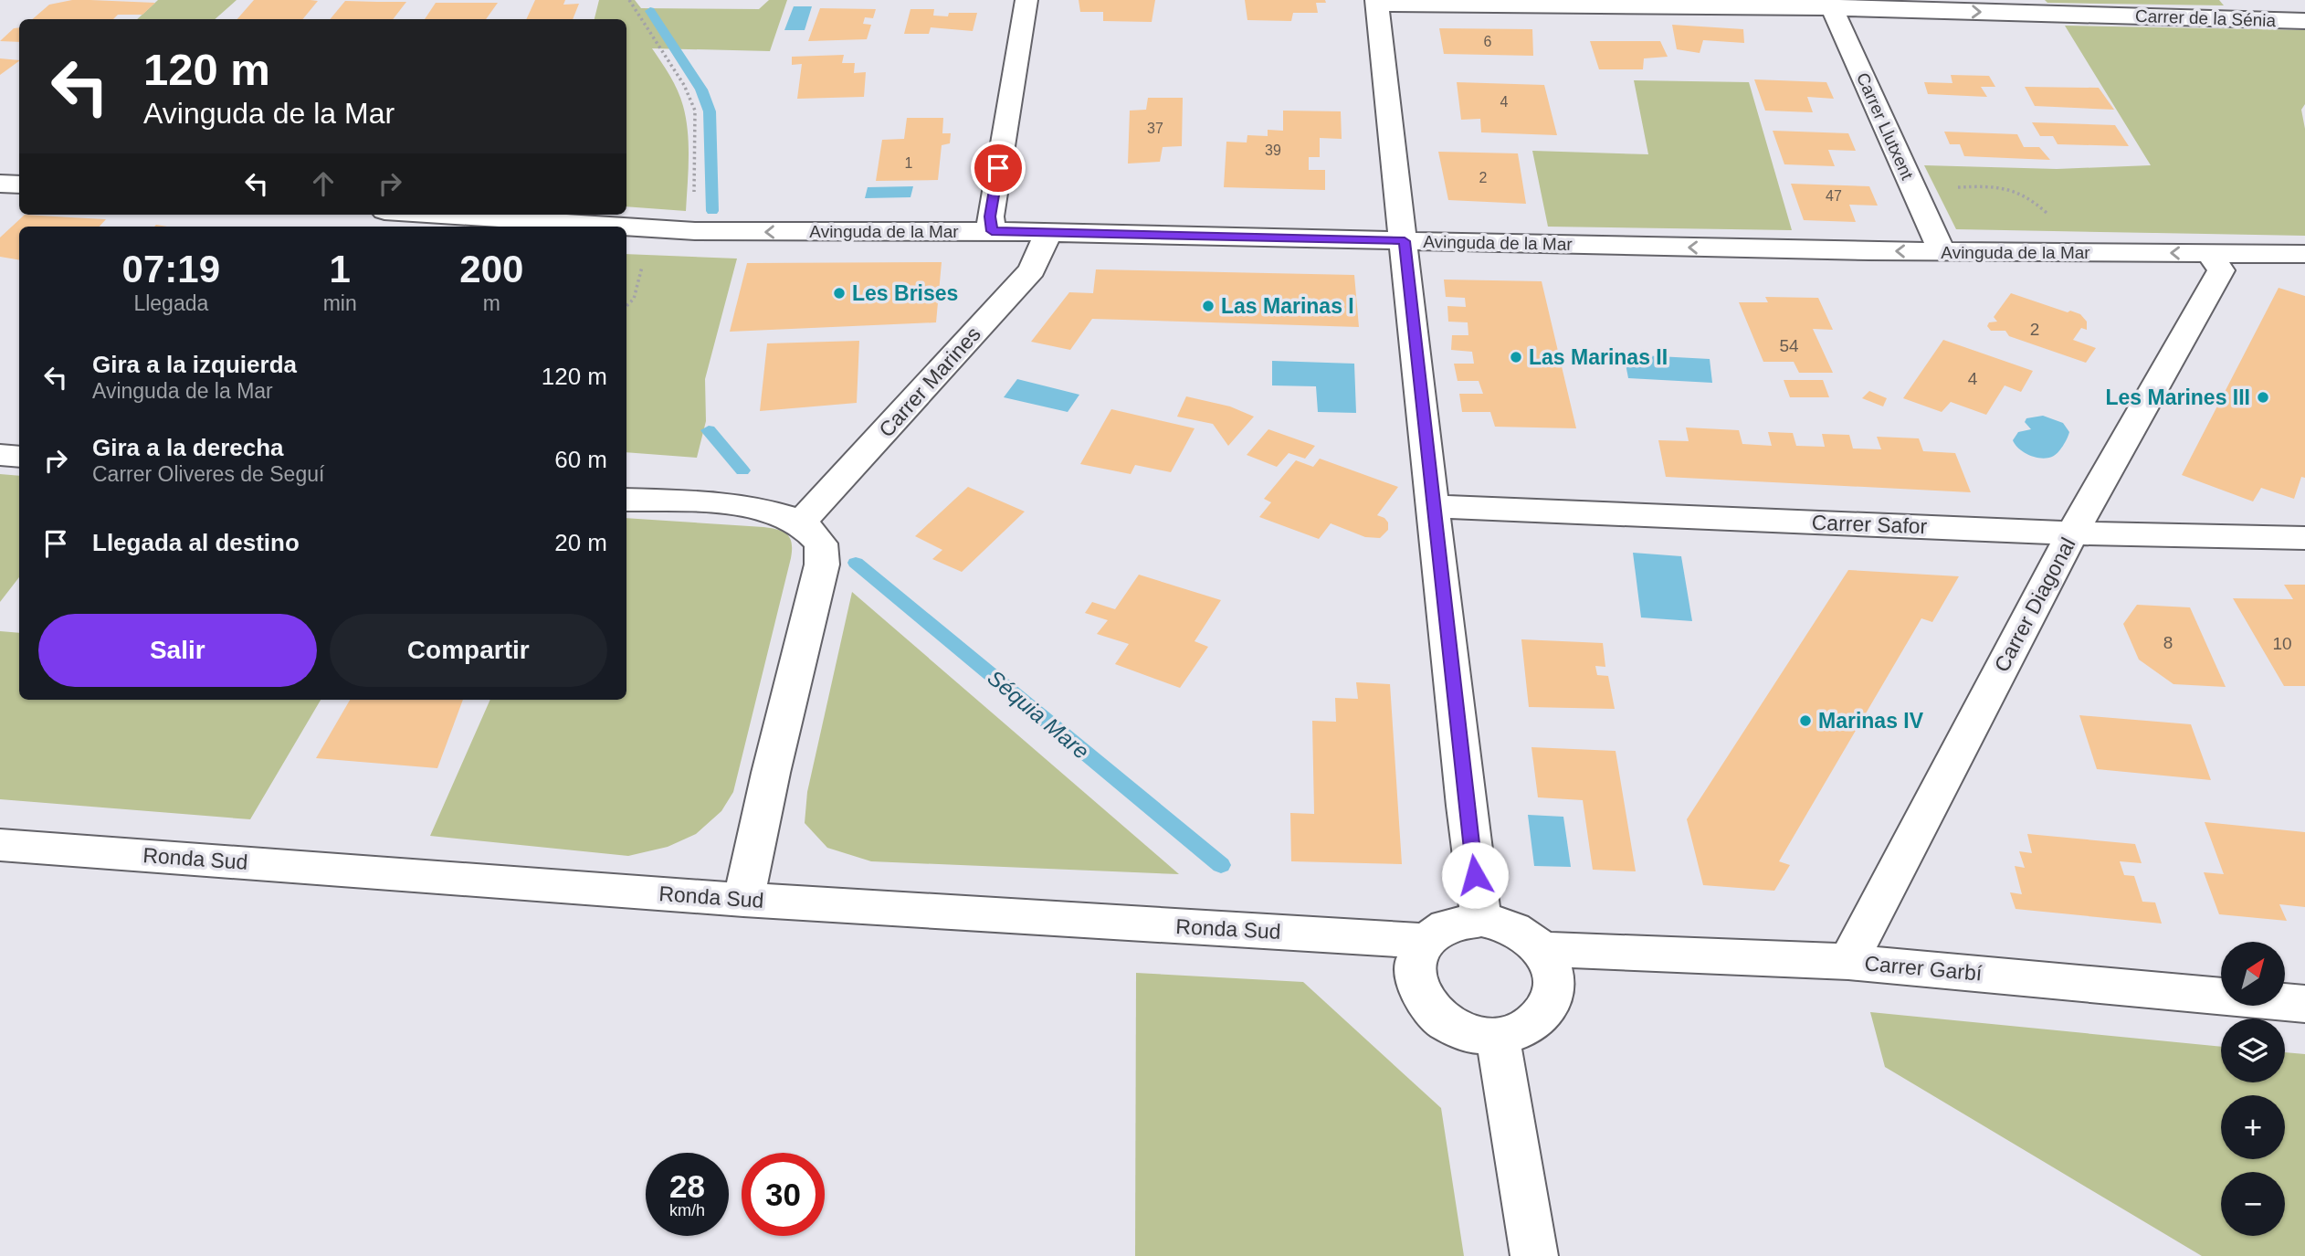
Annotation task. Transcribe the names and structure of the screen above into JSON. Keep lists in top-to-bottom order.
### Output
{
  "streets": {
    "street": [
      "Carrer de la Sénia",
      "Carrer Llutxent",
      "Avinguda de la Mar",
      "Carrer Marines",
      "Carrer Safor",
      "Carrer Diagonal",
      "Ronda Sud",
      "Carrer Garbí"
    ]
  },
  "crossings": [
    ["Carrer de la Sénia", "Carrer Llutxent"],
    ["Carrer Llutxent", "Avinguda de la Mar"],
    ["Avinguda de la Mar", "Carrer Marines"],
    ["Avinguda de la Mar", "Carrer Diagonal"],
    ["Carrer Safor", "Carrer Diagonal"],
    ["Carrer Diagonal", "Carrer Garbí"],
    ["Ronda Sud", "Carrer Garbí"]
  ],
  "one_way": ["Carrer de la Sénia", "Avinguda de la Mar"],
  "water": ["Séquia Mare"],
  "places": [
    "Les Brises",
    "Las Marinas I",
    "Las Marinas II",
    "Les Marines III",
    "Marinas IV"
  ],
  "house_numbers": [
    "6",
    "4",
    "37",
    "39",
    "1",
    "2",
    "47",
    "2",
    "54",
    "4",
    "8",
    "10"
  ],
  "north": "top right",
  "page": {
    "turn": ["120 m", "Avinguda de la Mar"],
    "eta": [
      "07:19",
      "Llegada",
      "1",
      "min",
      "200",
      "m"
    ],
    "list": [
      {
        "name": "Gira a la izquierda",
        "note": "Avinguda de la Mar",
        "value": "120 m"
      },
      {
        "name": "Gira a la derecha",
        "note": "Carrer Oliveres de Seguí",
        "value": "60 m"
      },
      {
        "name": "Llegada al destino",
        "value": "20 m"
      }
    ],
    "buttons": ["Salir", "Compartir"],
    "map_buttons": ["+", "−"],
    "speed": "28 km/h",
    "limit": "30"
  }
}
